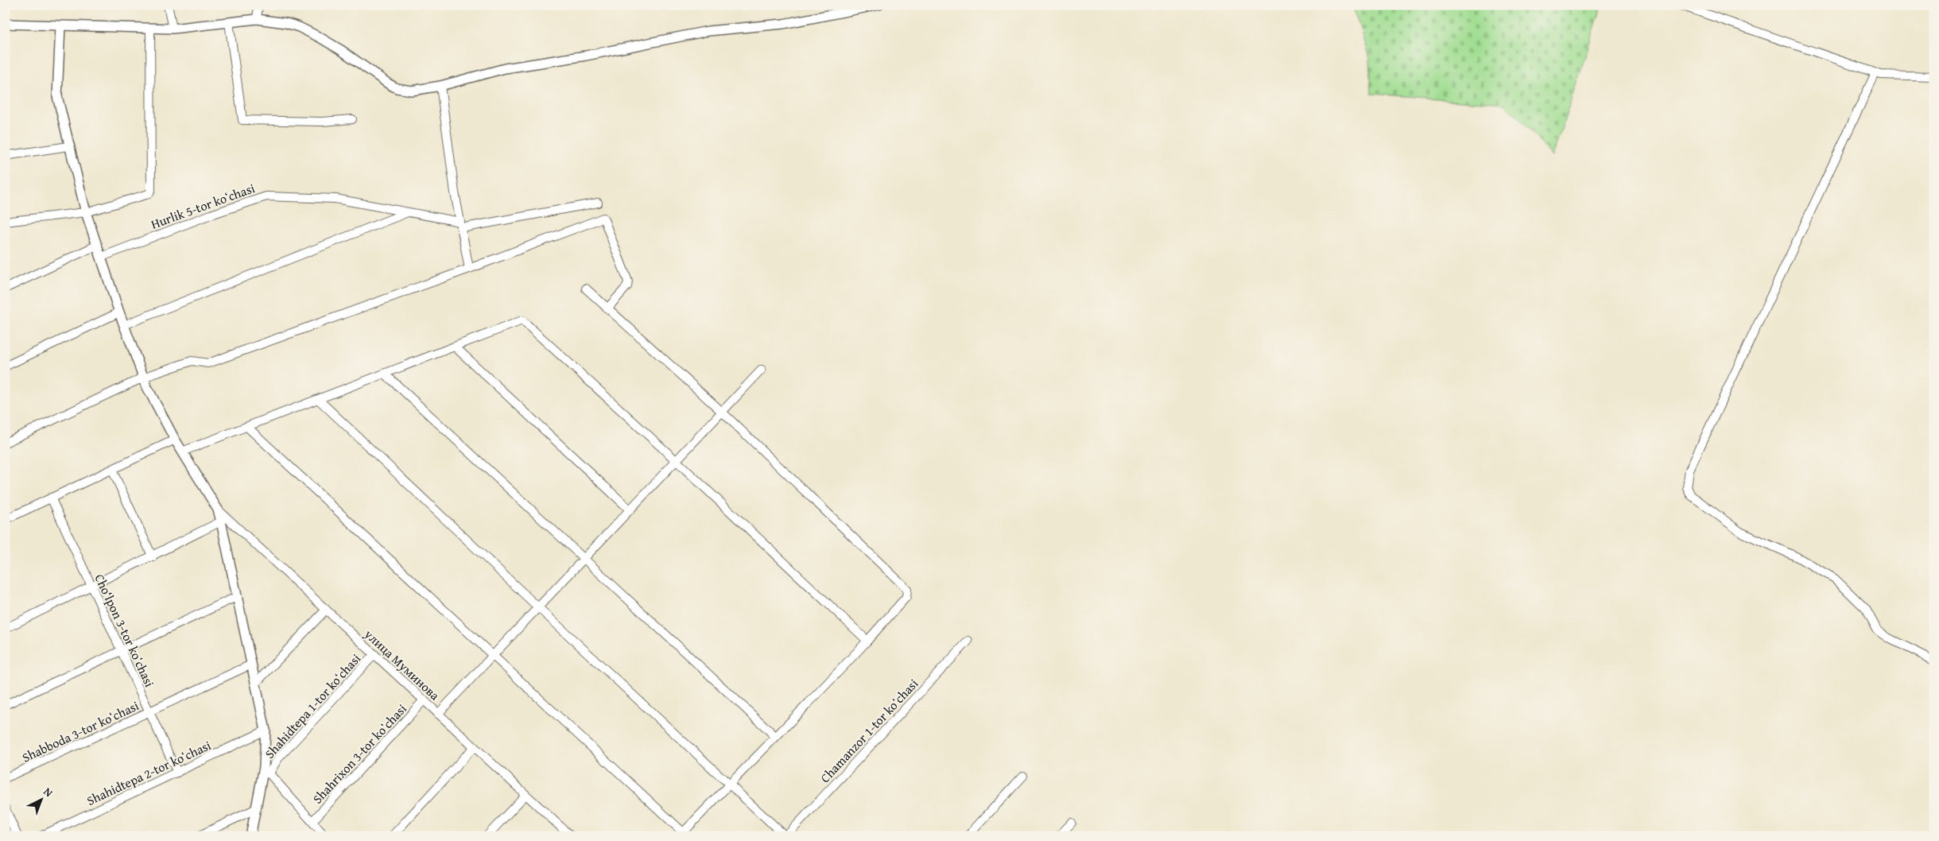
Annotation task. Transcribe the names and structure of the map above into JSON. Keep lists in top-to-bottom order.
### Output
{
  "streets": {
    "street": [
      "Hurlik 5-tor koʻchasi",
      "Cho‘lpon 3-tor koʻchasi",
      "улица Муминова",
      "Shahidtepa 1-tor koʻchasi",
      "Chamanzor 1-tor koʻchasi",
      "Shabboda 3-tor koʻchasi",
      "Shahrixon 3-tor koʻchasi",
      "Shahidtepa 2-tor koʻchasi"
    ]
  },
  "crossings": [
    ["Cho‘lpon 3-tor koʻchasi", "Shabboda 3-tor koʻchasi"],
    ["Cho‘lpon 3-tor koʻchasi", "Shahidtepa 2-tor koʻchasi"],
    ["улица Муминова", "Shahidtepa 1-tor koʻchasi"],
    ["улица Муминова", "Shahrixon 3-tor koʻchasi"]
  ],
  "north": "top right"
}
